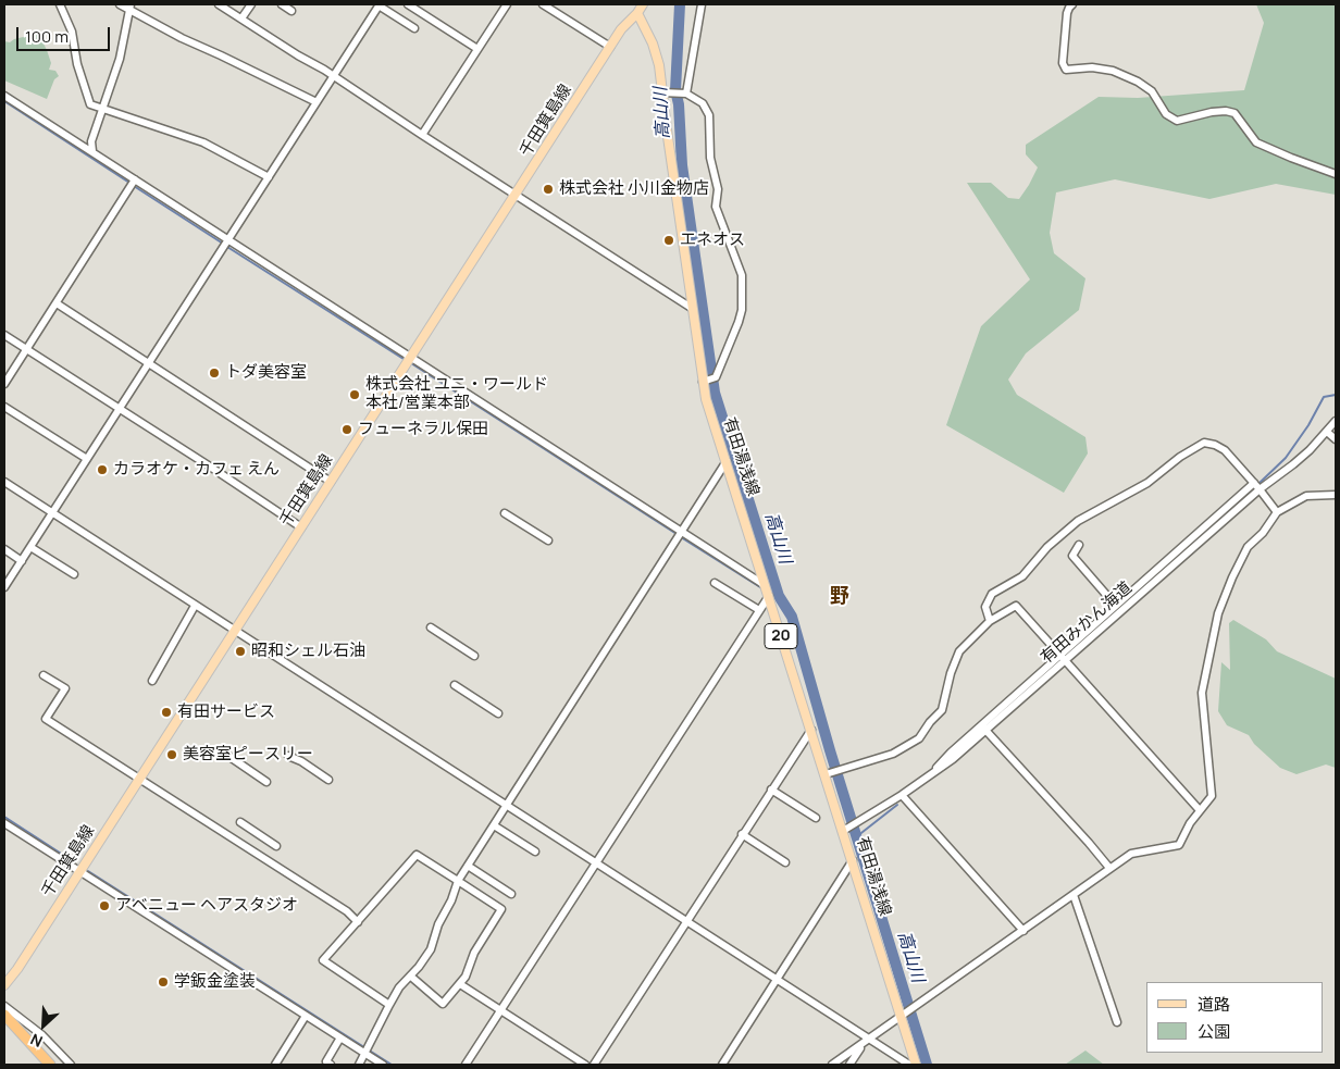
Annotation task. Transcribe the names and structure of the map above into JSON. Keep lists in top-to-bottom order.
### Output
{
  "streets": {
    "main road": ["千田箕島線", "有田湯浅線", "20"],
    "street": ["有田みかん海道"]
  },
  "crossings": [
    ["千田箕島線", "有田湯浅線"],
    ["有田湯浅線", "有田みかん海道"]
  ],
  "districts": ["野"],
  "water": ["高山川"],
  "places": [
    "株式会社 小川金物店",
    "エネオス",
    "トダ美容室",
    "株式会社 ユニ・ワールド 本社/営業本部",
    "フューネラル保田",
    "カラオケ・カフェ えん",
    "昭和シェル石油",
    "有田サービス",
    "美容室ピースリー",
    "アベニュー ヘアスタジオ",
    "学鈑金塗装"
  ],
  "legend": ["道路", "公園"],
  "scale_bar": "100 m",
  "north": "bottom left"
}
